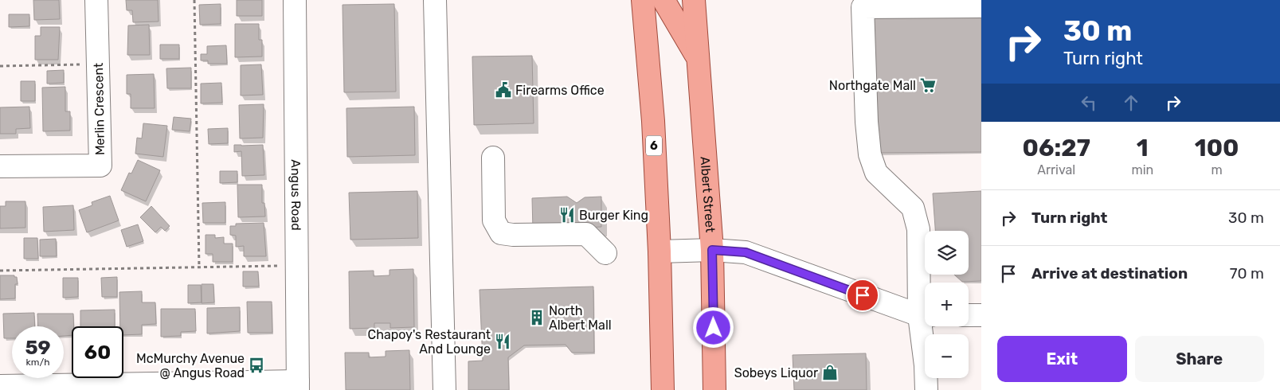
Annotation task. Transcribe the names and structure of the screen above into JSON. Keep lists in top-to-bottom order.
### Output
{
  "streets": {
    "main road": ["6", "Albert Street"],
    "street": ["Merlin Crescent", "Angus Road"]
  },
  "places": {
    "supermarket": ["Northgate Mall"],
    "public building": ["Firearms Office"],
    "restaurant": ["Burger King", "Chapoy's Restaurant And Lounge"],
    "building": ["North Albert Mall"],
    "bus stop": ["McMurchy Avenue @ Angus Road"],
    "shop": ["Sobeys Liquor"]
  },
  "page": {
    "turn": ["30 m", "Turn right"],
    "eta": [
      "06:27",
      "Arrival",
      "1",
      "min",
      "100",
      "m"
    ],
    "list": [
      {
        "name": "Turn right",
        "value": "30 m"
      },
      {
        "name": "Arrive at destination",
        "value": "70 m"
      }
    ],
    "map_buttons": ["+", "−"],
    "speed": "59 km/h",
    "limit": "60",
    "buttons": ["Exit", "Share"]
  }
}
